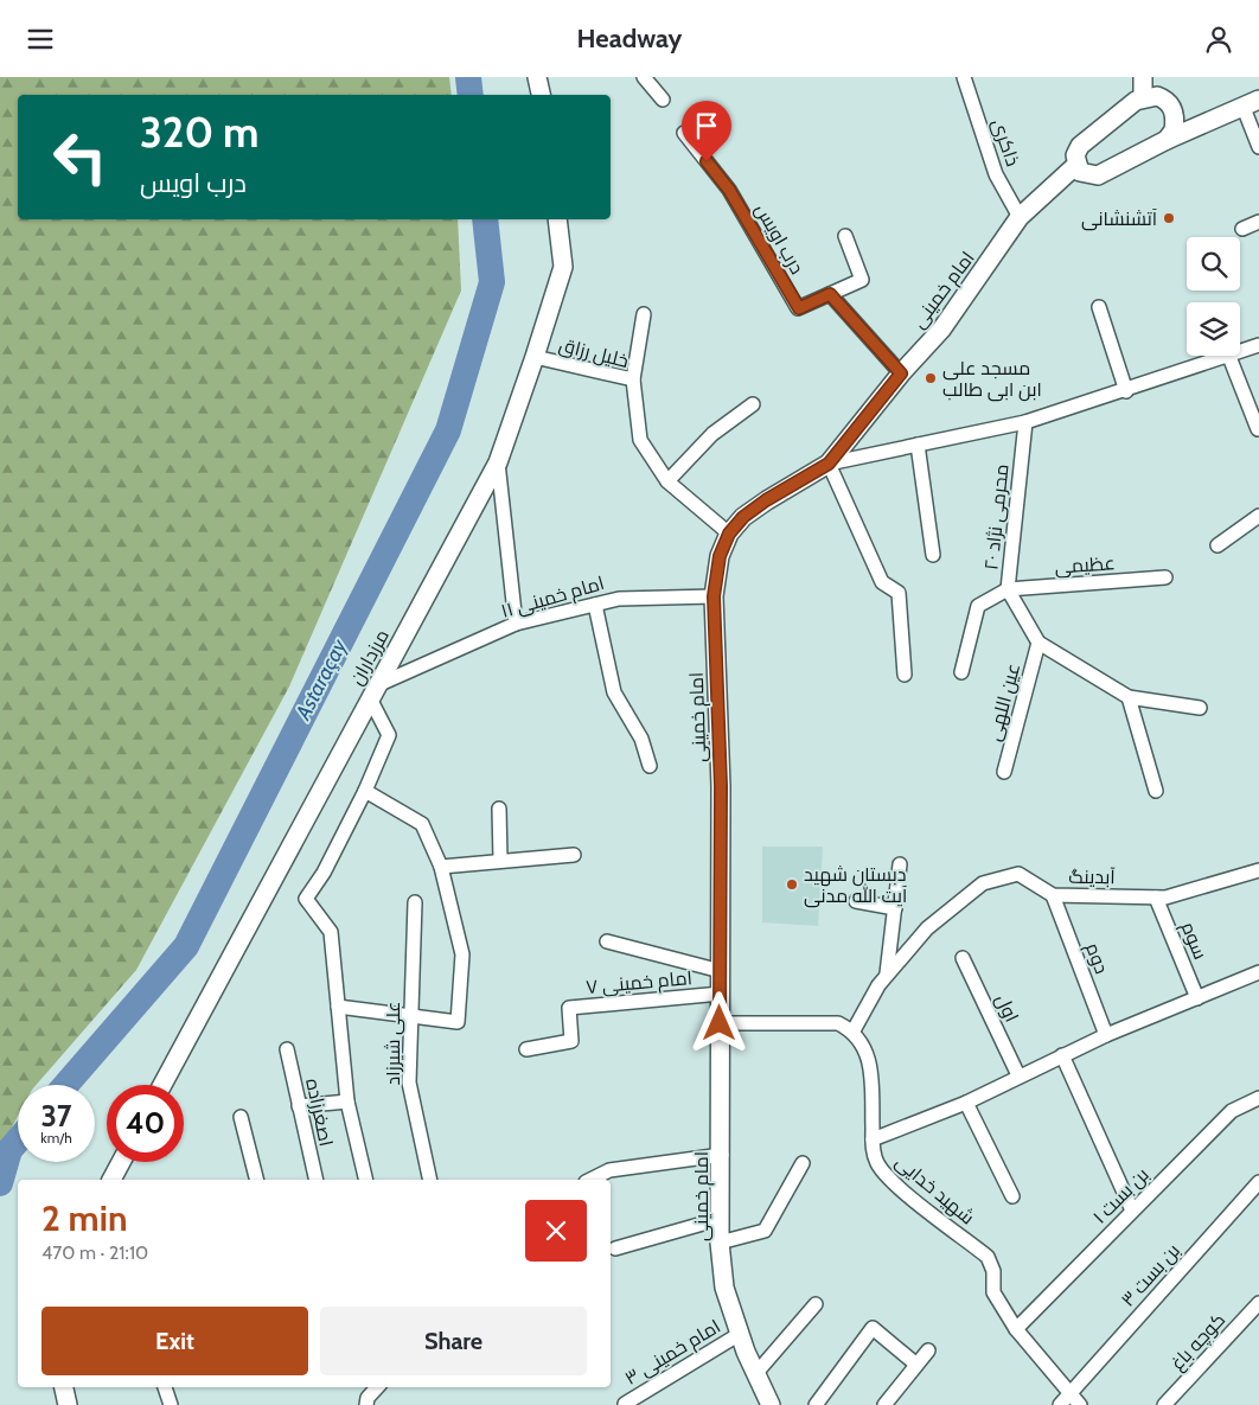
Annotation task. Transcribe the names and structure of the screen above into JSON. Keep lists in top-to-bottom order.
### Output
{
  "streets": {
    "street": [
      "ذاکری",
      "درب اویس",
      "امام خمینی",
      "خلیل رزاق",
      "محرمی نژاد ۲۰",
      "عظیمی",
      "امام خمینی ۱۱",
      "مرزداران",
      "عین اللهی",
      "آبدینگ",
      "سوم",
      "دوم",
      "امام خمینی ۷",
      "اول",
      "علی شیرزاد",
      "اصغرزاده",
      "شهید خدایی",
      "بن بست ۱",
      "بن بست ۳",
      "کوچه باغ",
      "امام خمینی ۳"
    ]
  },
  "crossings": [
    ["ذاکری", "امام خمینی"],
    ["امام خمینی", "خلیل رزاق"],
    ["امام خمینی", "امام خمینی ۱۱"],
    ["امام خمینی", "امام خمینی ۷"],
    ["امام خمینی", "امام خمینی ۳"],
    ["خلیل رزاق", "مرزداران"],
    ["محرمی نژاد ۲۰", "عظیمی"],
    ["محرمی نژاد ۲۰", "عین اللهی"],
    ["امام خمینی ۱۱", "مرزداران"],
    ["آبدینگ", "سوم"],
    ["آبدینگ", "دوم"],
    ["آبدینگ", "شهید خدایی"],
    ["شهید خدایی", "بن بست ۱"],
    ["شهید خدایی", "بن بست ۳"]
  ],
  "water": ["Astaraçay"],
  "places": ["آتشنشانی", "مسجد علی ابن ابی طالب", "دبستان شهید آیت الله مدنی"],
  "page": {
    "header": "Headway",
    "turn": ["320 m", "درب اویس"],
    "speed": "37 km/h",
    "limit": "40",
    "heading": ["2 min", "470 m · 21:10"],
    "buttons": ["Exit", "Share"]
  }
}
